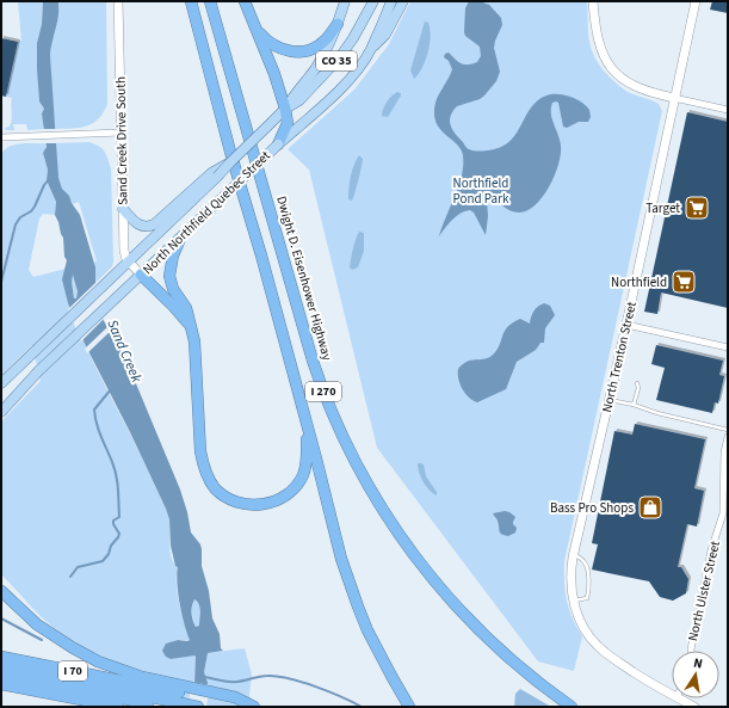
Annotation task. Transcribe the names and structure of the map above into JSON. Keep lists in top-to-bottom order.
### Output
{
  "streets": {
    "highway": ["Dwight D. Eisenhower Highway", "I 270", "I 70"],
    "main road": ["CO 35", "North Northfield Quebec Street"],
    "street": ["Sand Creek Drive South", "North Trenton Street", "North Ulster Street"]
  },
  "crossings": [
    ["Sand Creek Drive South", "North Northfield Quebec Street"]
  ],
  "water": ["Sand Creek"],
  "parks": ["Northfield Pond Park"],
  "places": {
    "supermarket": ["Target", "Northfield"],
    "shop": ["Bass Pro Shops"]
  },
  "north": "top"
}
